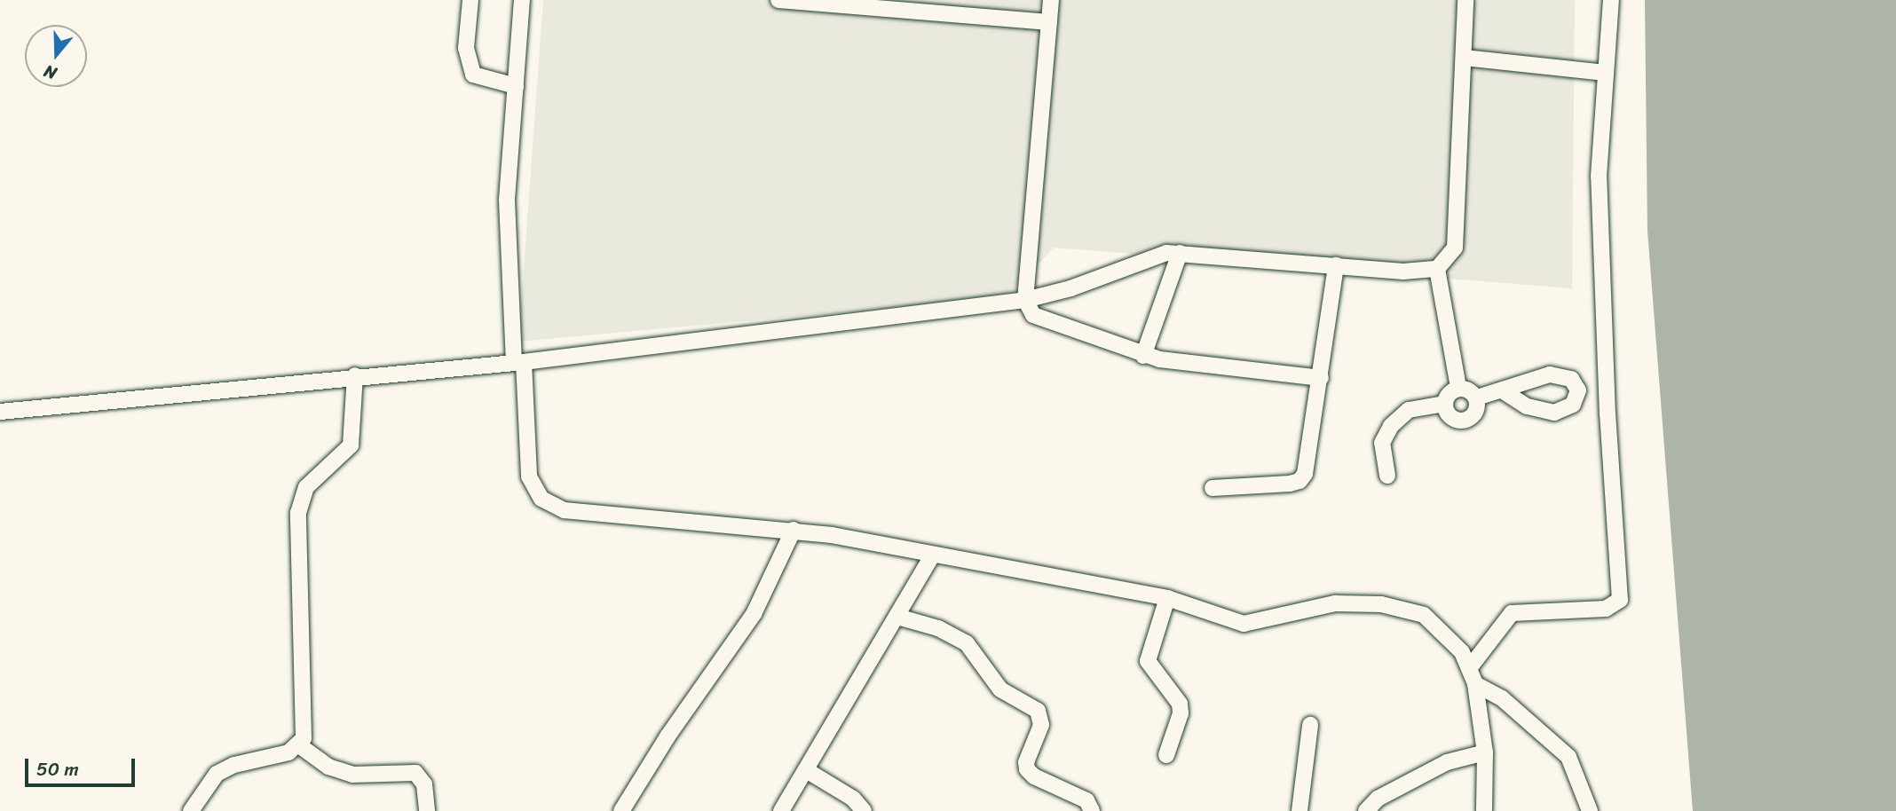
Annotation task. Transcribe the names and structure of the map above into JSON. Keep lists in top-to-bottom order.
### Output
{
  "scale_bar": "50 m",
  "north": "bottom"
}
